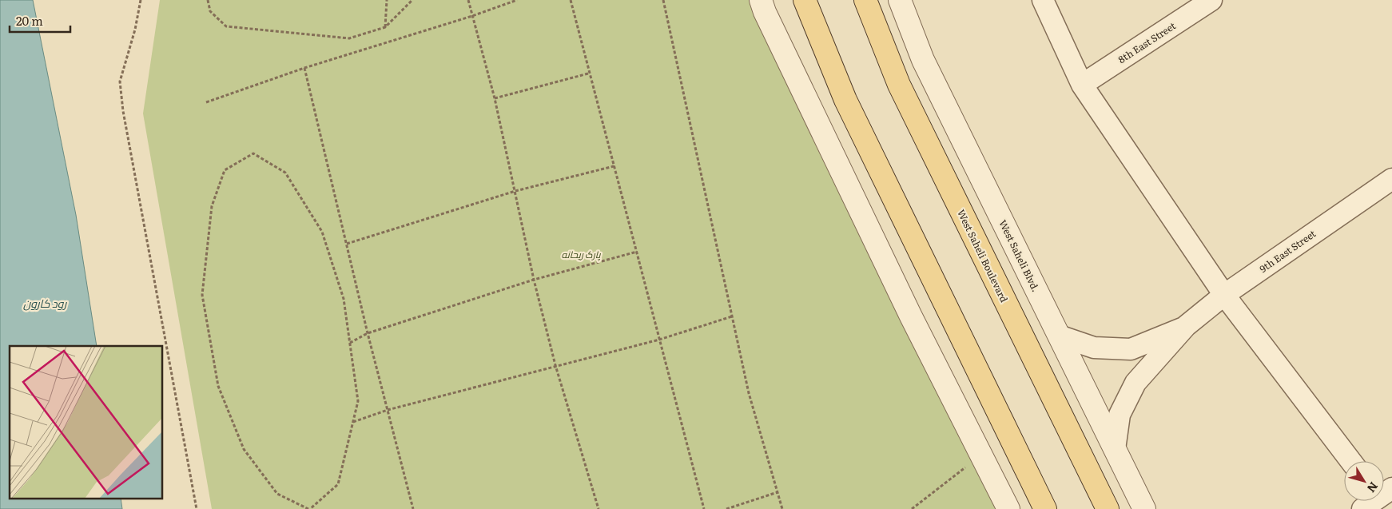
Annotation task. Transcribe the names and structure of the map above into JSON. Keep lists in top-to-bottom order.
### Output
{
  "streets": {
    "main road": ["West Saheli Boulevard"],
    "street": ["8th East Street", "9th East Street", "West Saheli Blvd."]
  },
  "water": ["رود کارون"],
  "parks": ["پارک ریحانه"],
  "scale_bar": "20 m",
  "north": "bottom right"
}
